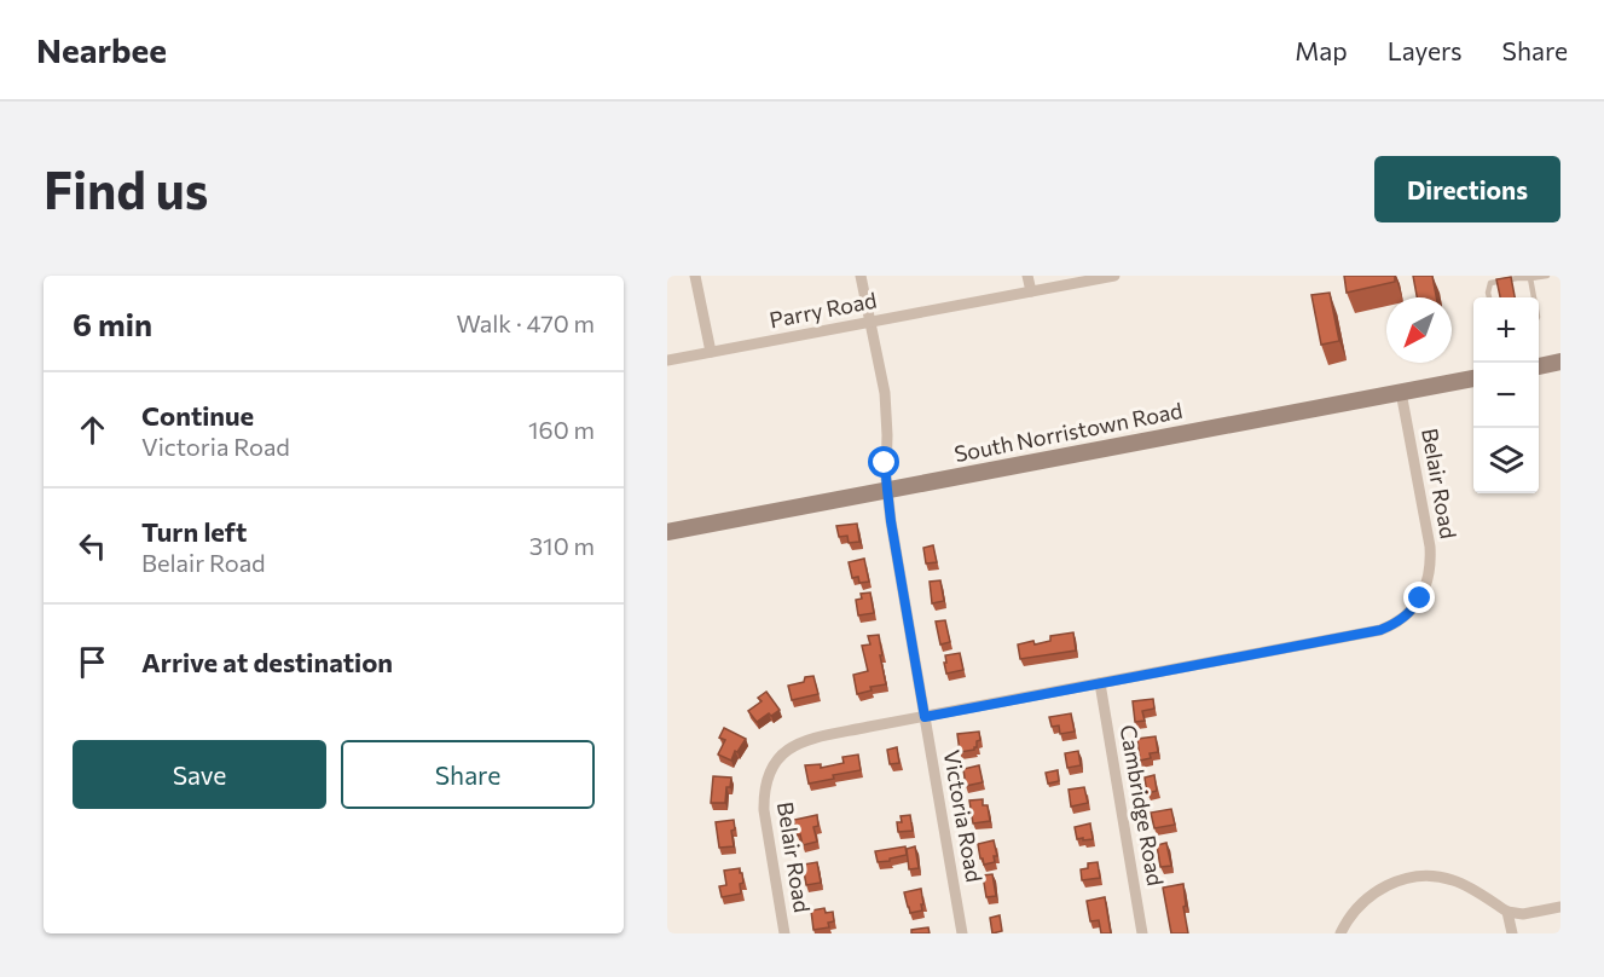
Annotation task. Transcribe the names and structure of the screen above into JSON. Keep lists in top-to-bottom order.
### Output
{
  "streets": {
    "street": [
      "Parry Road",
      "South Norristown Road",
      "Belair Road",
      "Cambridge Road",
      "Victoria Road"
    ]
  },
  "crossings": [
    ["Parry Road", "Victoria Road"],
    ["South Norristown Road", "Belair Road"],
    ["South Norristown Road", "Victoria Road"],
    ["Belair Road", "Cambridge Road"],
    ["Belair Road", "Victoria Road"]
  ],
  "north": "bottom left",
  "page": {
    "header": "Nearbee",
    "nav": ["Map", "Layers", "Share"],
    "buttons": [
      "Directions",
      ["Save", "Share"]
    ],
    "title": "Find us",
    "heading": ["6 min", "Walk · 470 m"],
    "map_buttons": ["+", "−"],
    "list": [
      ["Continue", "Victoria Road", "160 m"],
      ["Turn left", "Belair Road", "310 m"],
      "Arrive at destination"
    ]
  }
}
